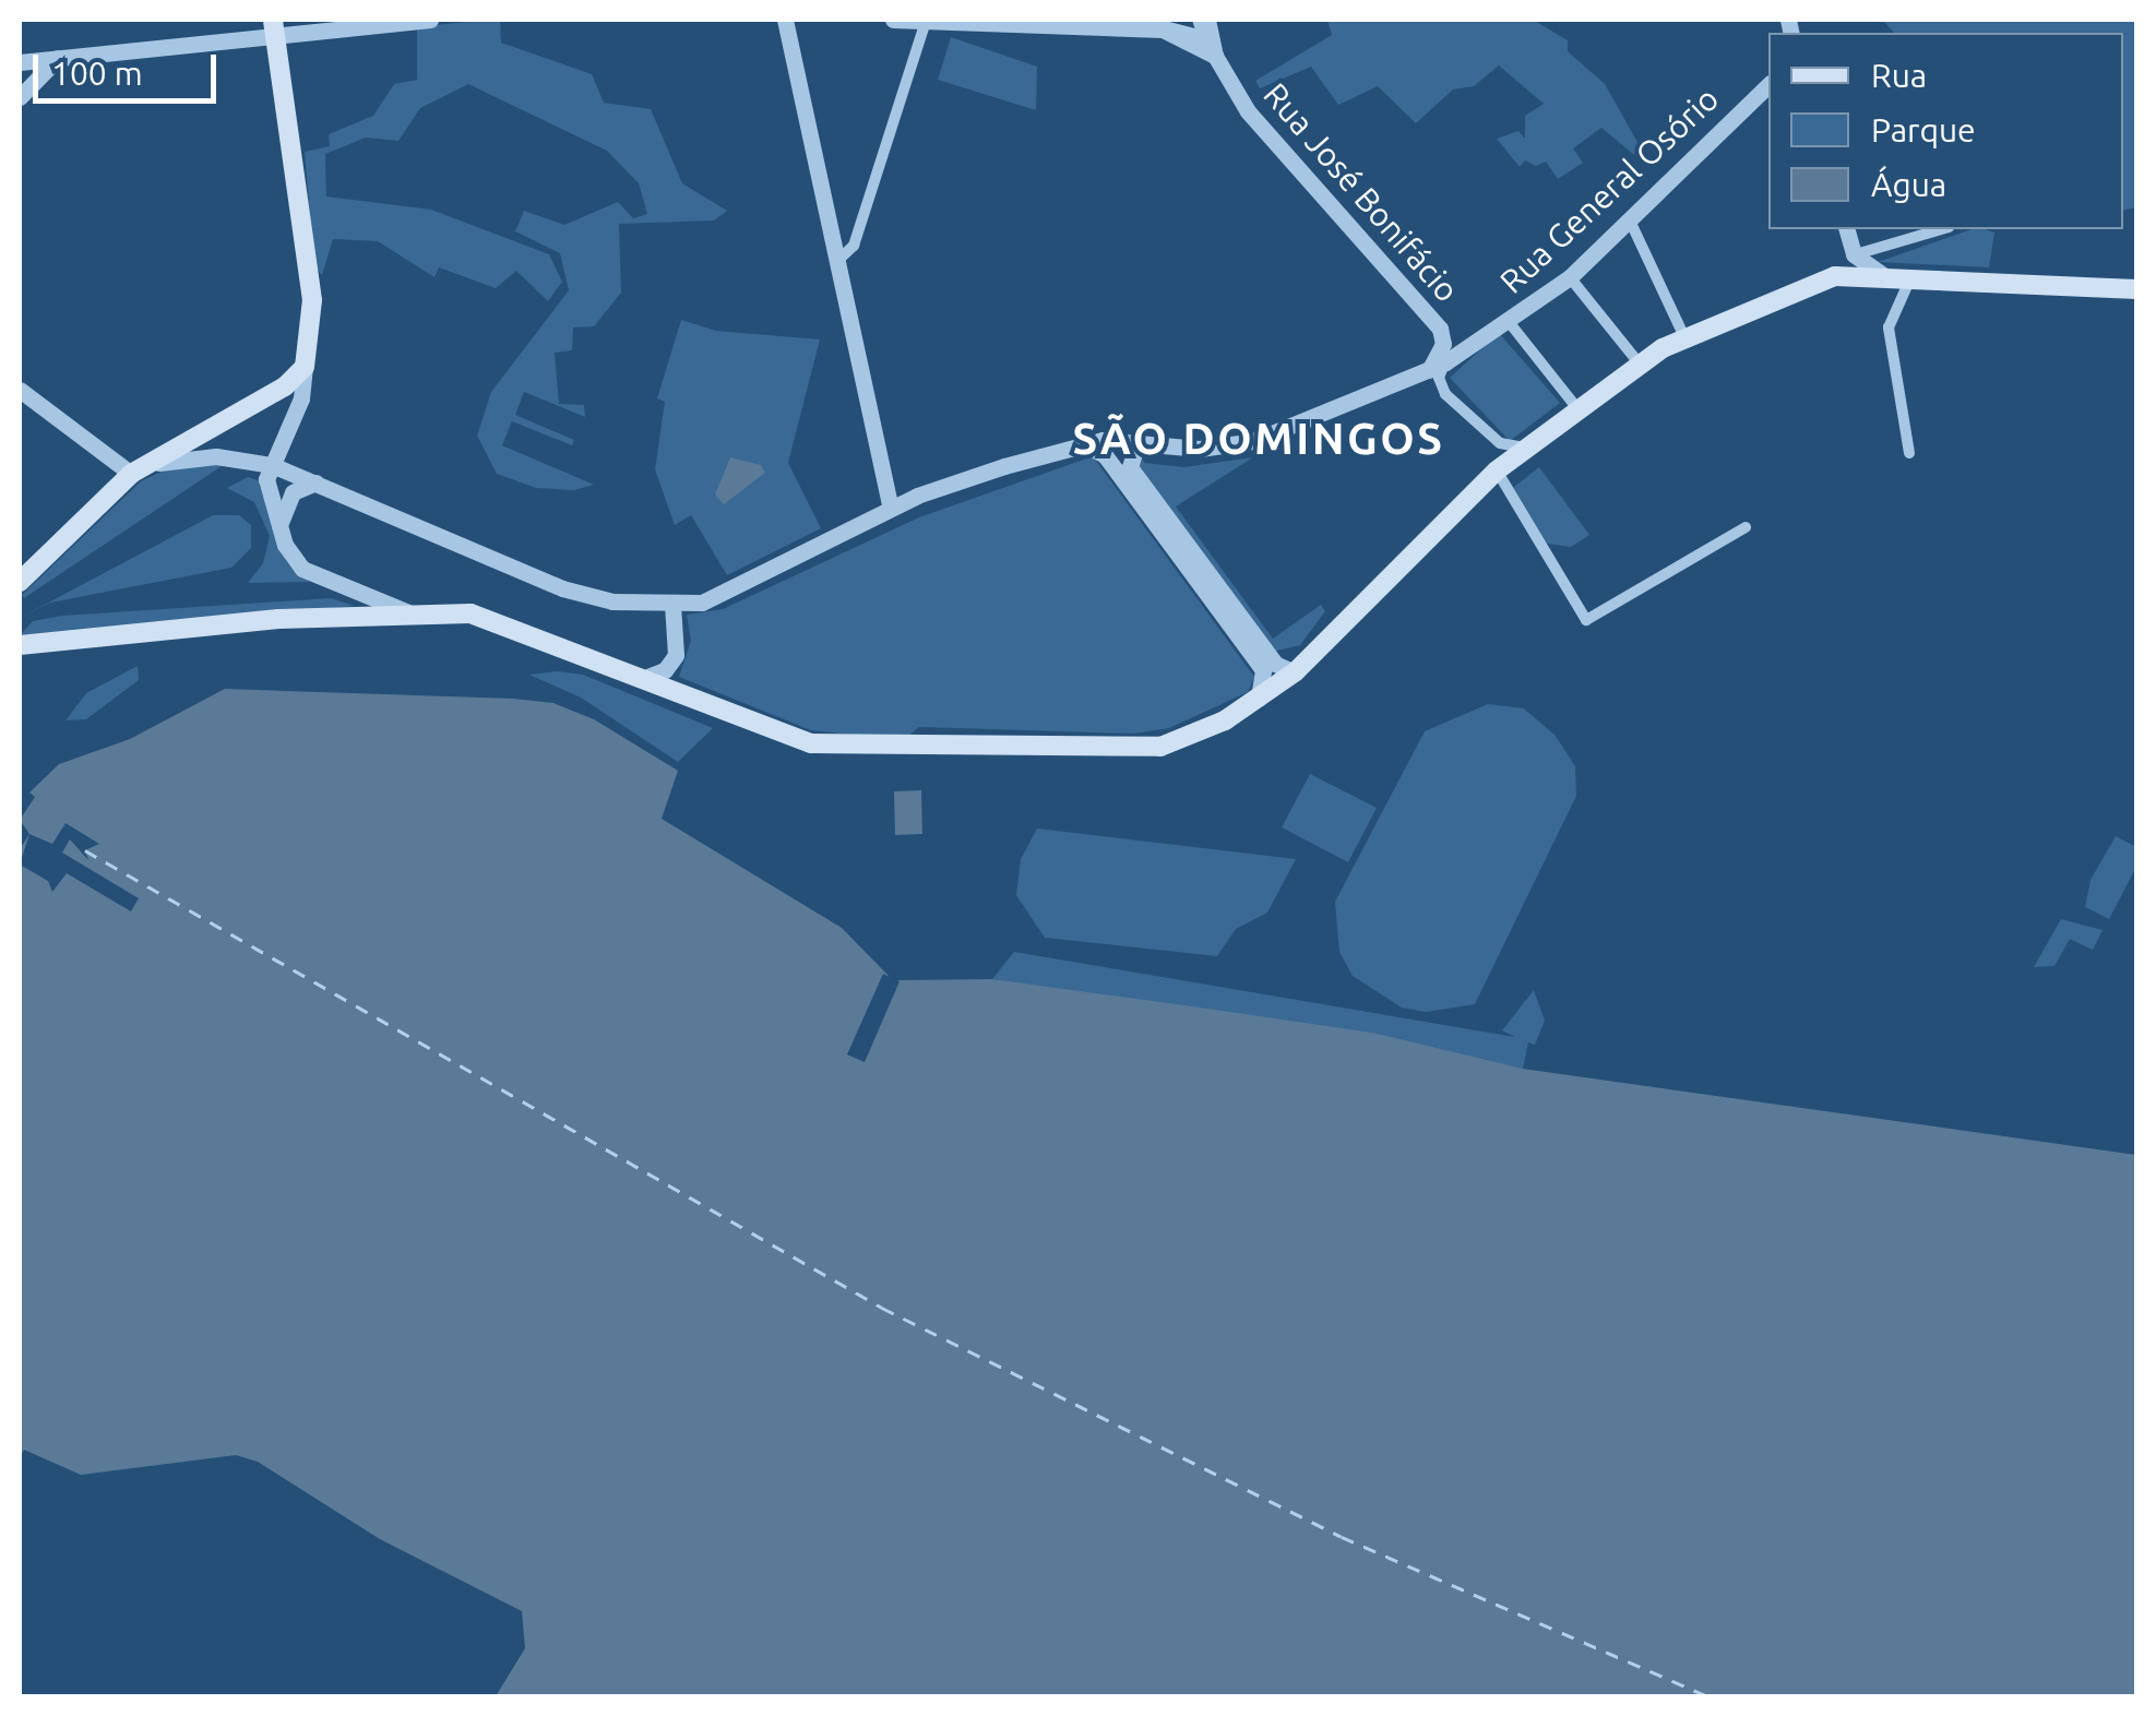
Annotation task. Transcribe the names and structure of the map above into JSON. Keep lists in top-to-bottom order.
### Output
{
  "streets": {
    "street": ["Rua General Osório", "Rua José Bonifácio"]
  },
  "crossings": [
    ["Rua General Osório", "Rua José Bonifácio"]
  ],
  "districts": ["SÃO DOMINGOS"],
  "legend": ["Rua", "Parque", "Água"],
  "scale_bar": "100 m"
}
